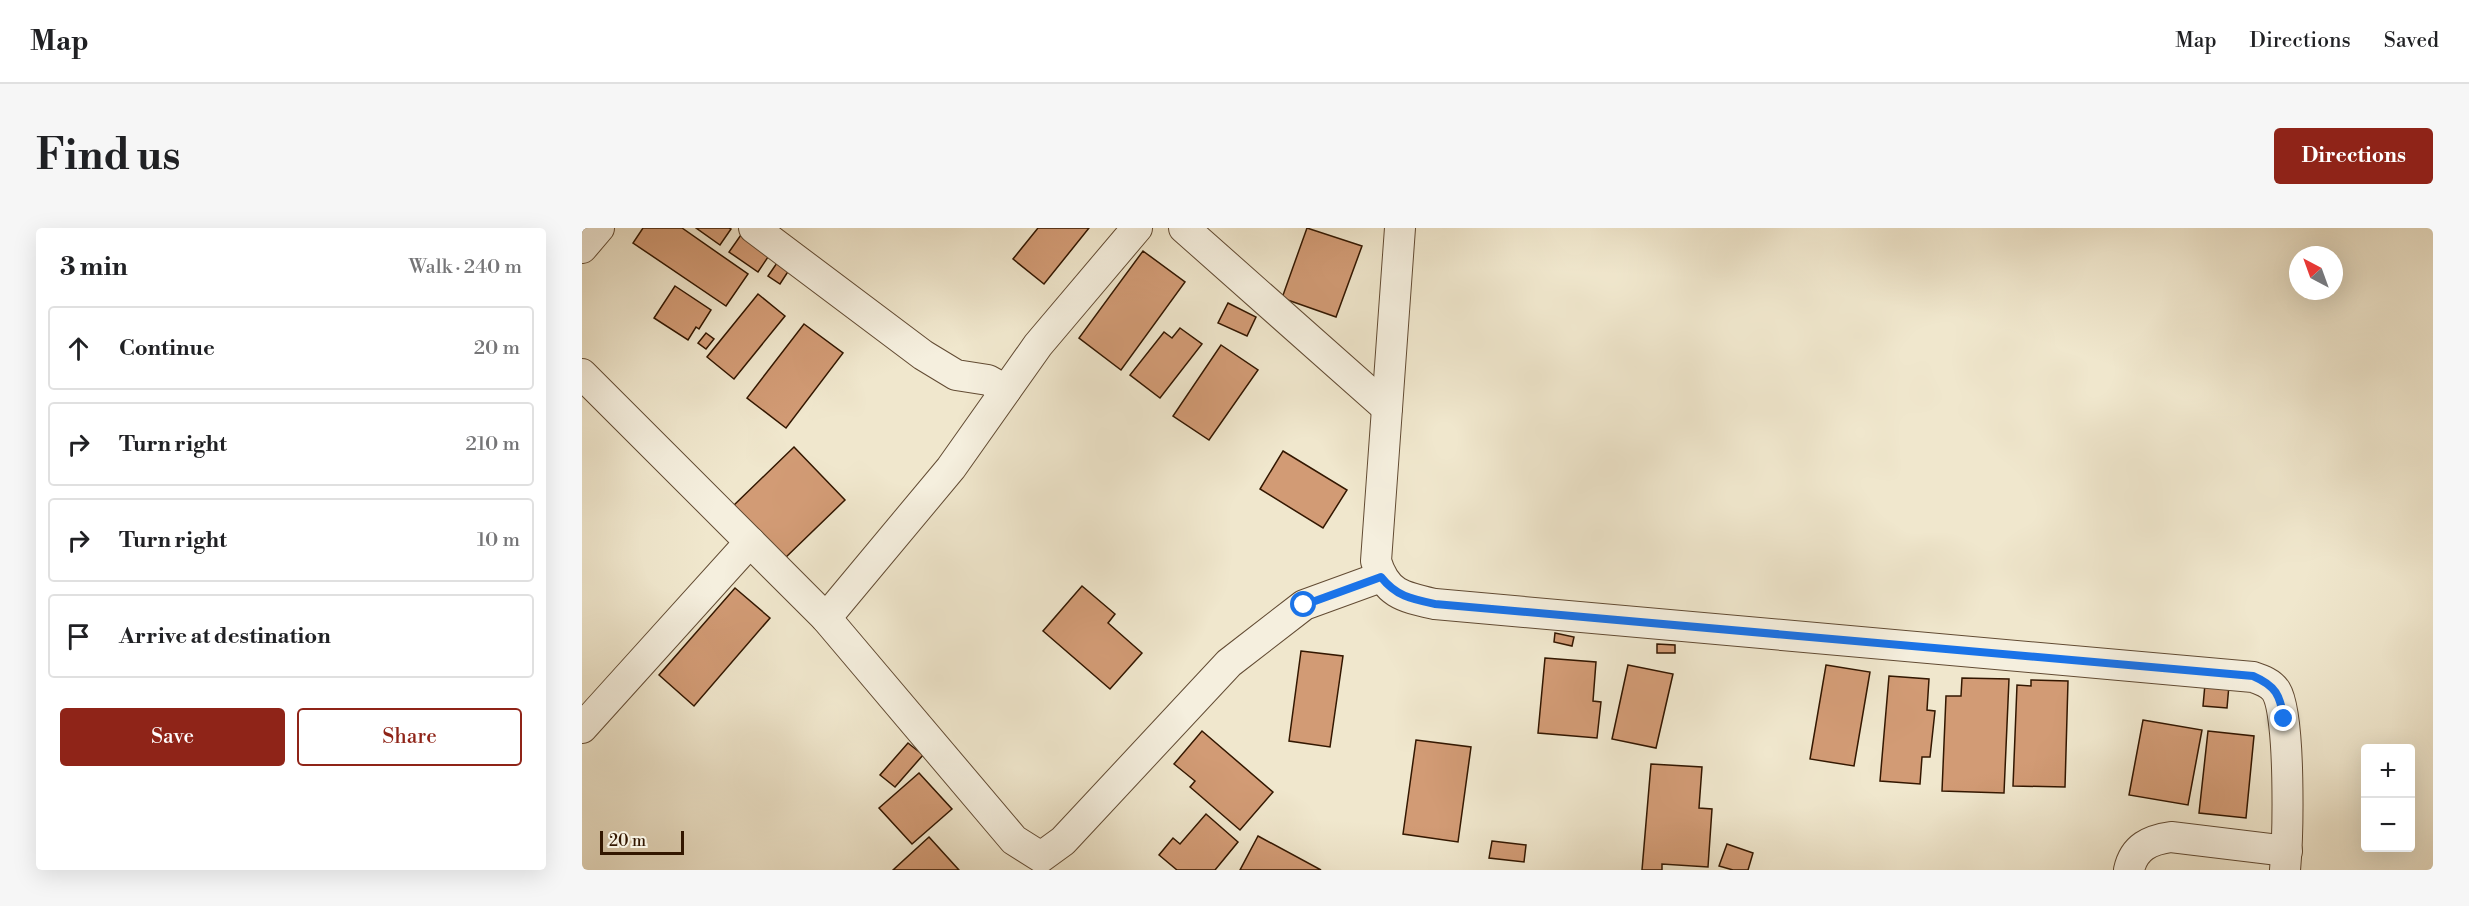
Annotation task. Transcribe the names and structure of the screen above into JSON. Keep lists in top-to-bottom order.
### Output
{
  "scale_bar": "20 m",
  "north": "top left",
  "page": {
    "header": "Map",
    "nav": ["Map", "Directions", "Saved"],
    "buttons": [
      "Directions",
      ["Save", "Share"]
    ],
    "title": "Find us",
    "heading": ["3 min", "Walk · 240 m"],
    "list": [
      ["Continue", "20 m"],
      ["Turn right", "210 m"],
      ["Turn right", "10 m"],
      "Arrive at destination"
    ],
    "map_buttons": ["+", "−"],
    "scale": "20 m"
  }
}
